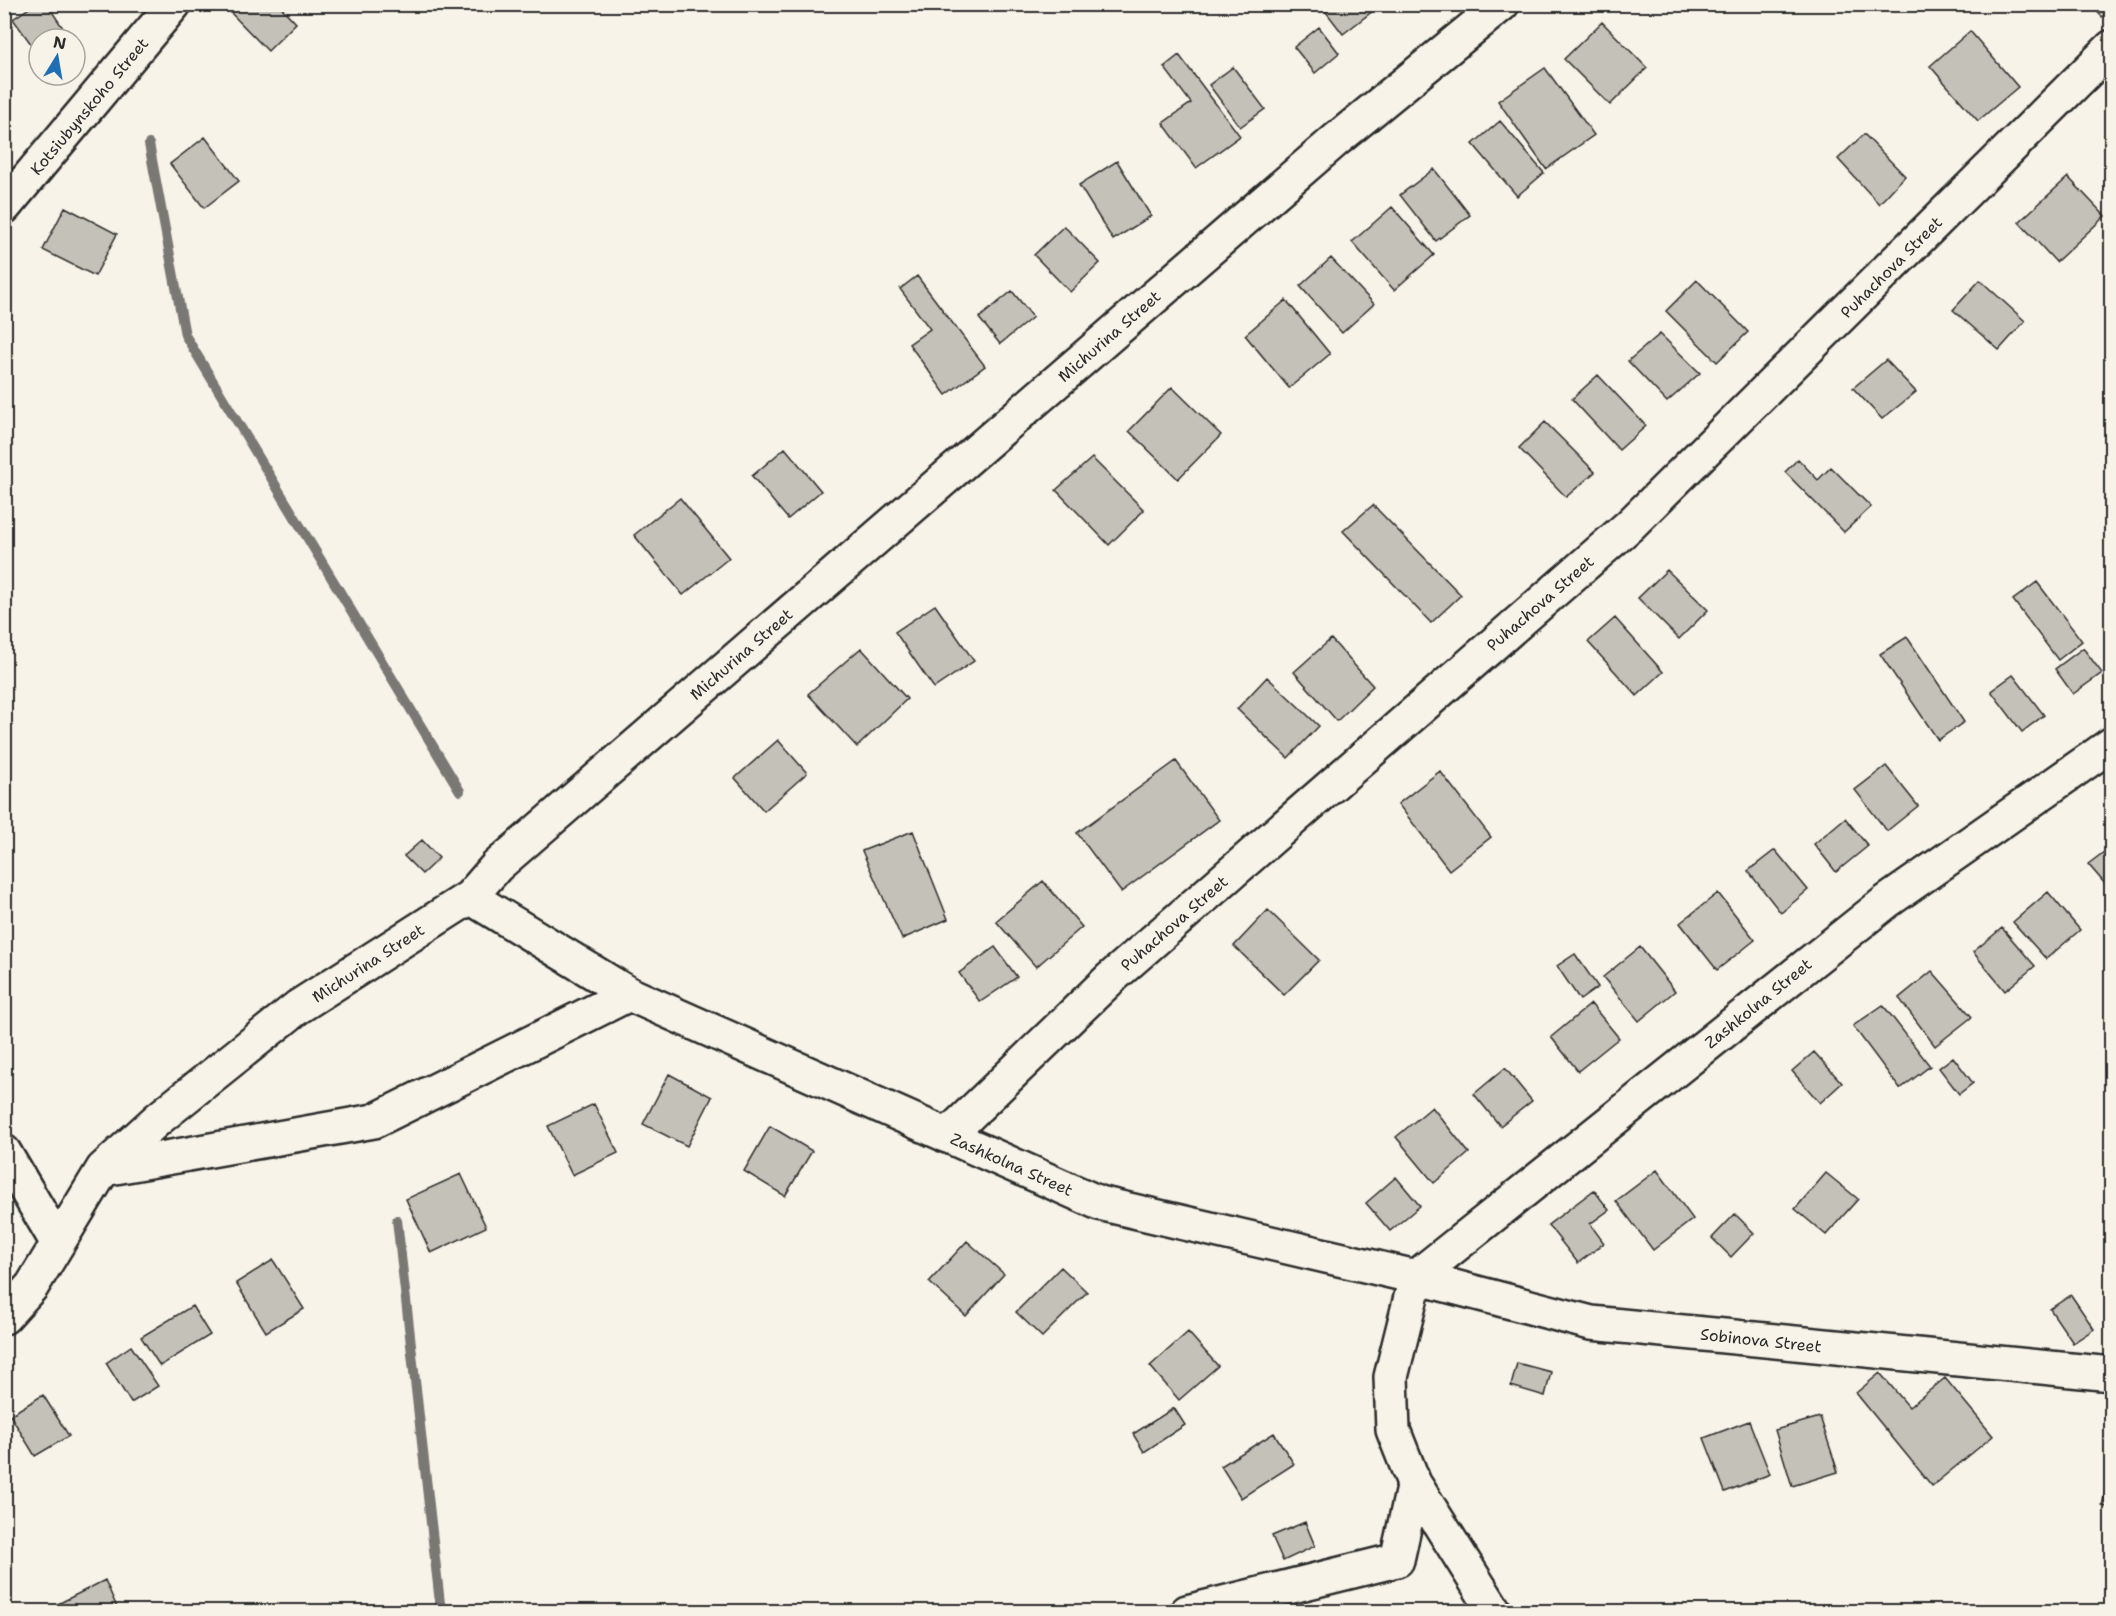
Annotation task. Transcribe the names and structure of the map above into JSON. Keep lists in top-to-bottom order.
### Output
{
  "streets": {
    "street": [
      "Kotsiubynskoho Street",
      "Puhachova Street",
      "Michurina Street",
      "Zashkolna Street",
      "Sobinova Street"
    ]
  },
  "crossings": [
    ["Puhachova Street", "Zashkolna Street"],
    ["Michurina Street", "Zashkolna Street"],
    ["Zashkolna Street", "Sobinova Street"]
  ],
  "north": "top"
}
